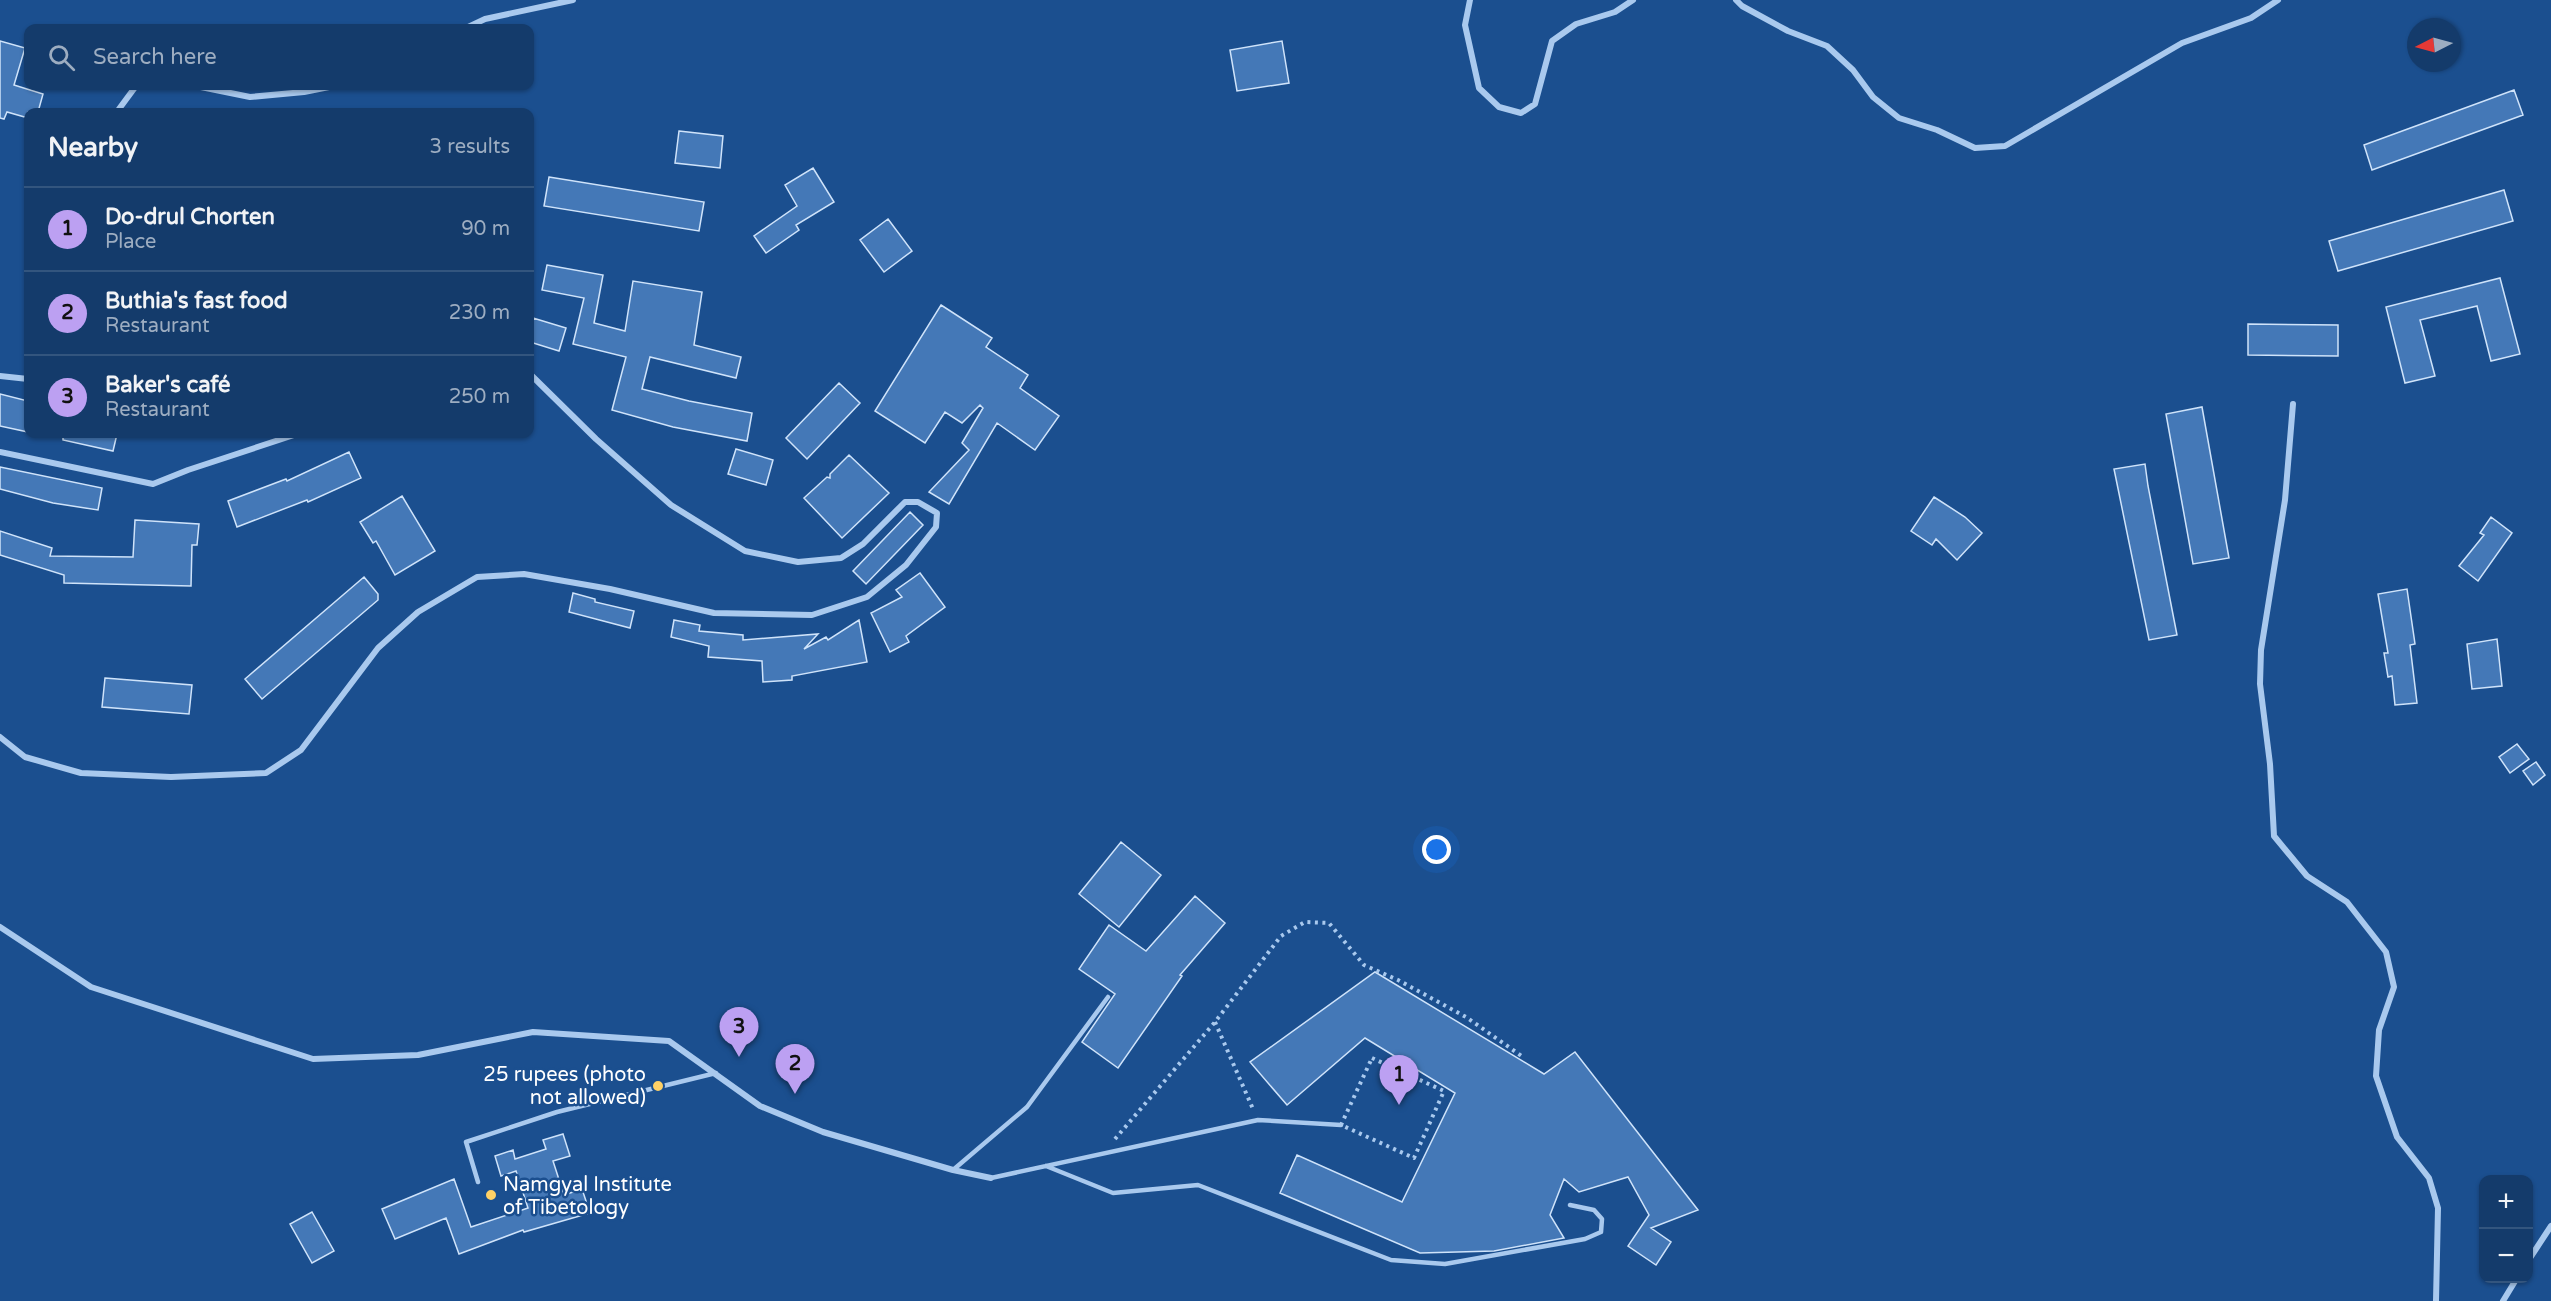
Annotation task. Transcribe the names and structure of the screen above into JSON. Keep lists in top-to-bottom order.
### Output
{
  "places": ["25 rupees (photo not allowed)", "Namgyal Institute of Tibetology"],
  "north": "left",
  "page": {
    "search": "Search here",
    "heading": ["Nearby", "3 results"],
    "list": [
      {
        "mark": "1",
        "name": "Do-drul Chorten",
        "note": "Place",
        "value": "90 m"
      },
      {
        "mark": "2",
        "name": "Buthia's fast food",
        "note": "Restaurant",
        "value": "230 m"
      },
      {
        "mark": "3",
        "name": "Baker's café",
        "note": "Restaurant",
        "value": "250 m"
      }
    ],
    "pins": ["3", "2", "1"],
    "map_buttons": ["+", "−"]
  }
}
